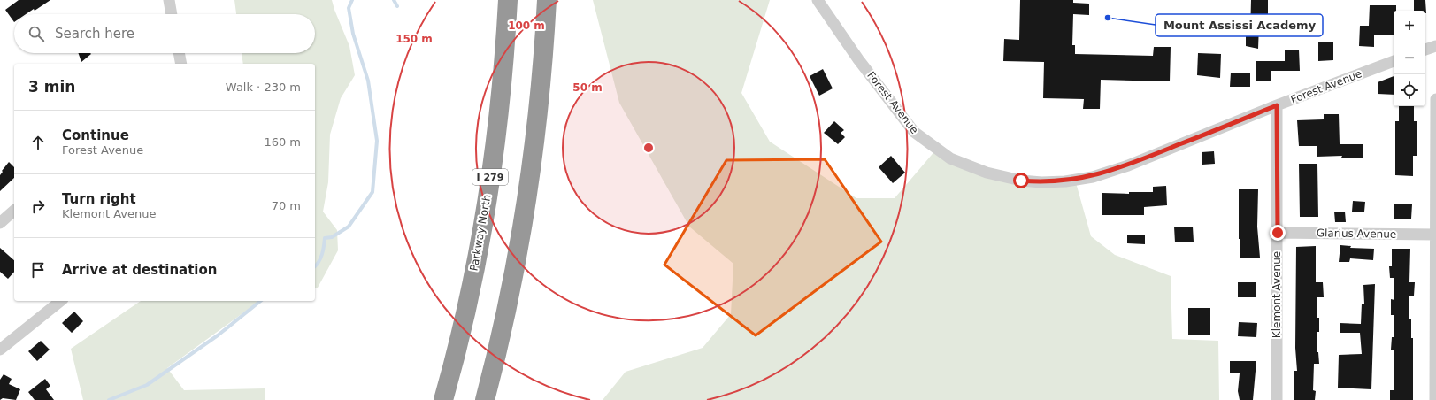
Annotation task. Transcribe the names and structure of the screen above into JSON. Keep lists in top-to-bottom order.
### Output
{
  "streets": {
    "highway": ["I 279", "Parkway North"],
    "street": ["Forest Avenue", "Glarius Avenue", "Klemont Avenue"]
  },
  "crossings": [
    ["Forest Avenue", "Klemont Avenue"],
    ["Glarius Avenue", "Klemont Avenue"]
  ],
  "places": ["Mount Assissi Academy"],
  "page": {
    "map_buttons": ["+", "−"],
    "search": "Search here",
    "heading": ["3 min", "Walk · 230 m"],
    "list": [
      ["Continue", "Forest Avenue", "160 m"],
      ["Turn right", "Klemont Avenue", "70 m"],
      "Arrive at destination"
    ]
  },
  "rings": ["100 m", "150 m", "50 m"]
}
